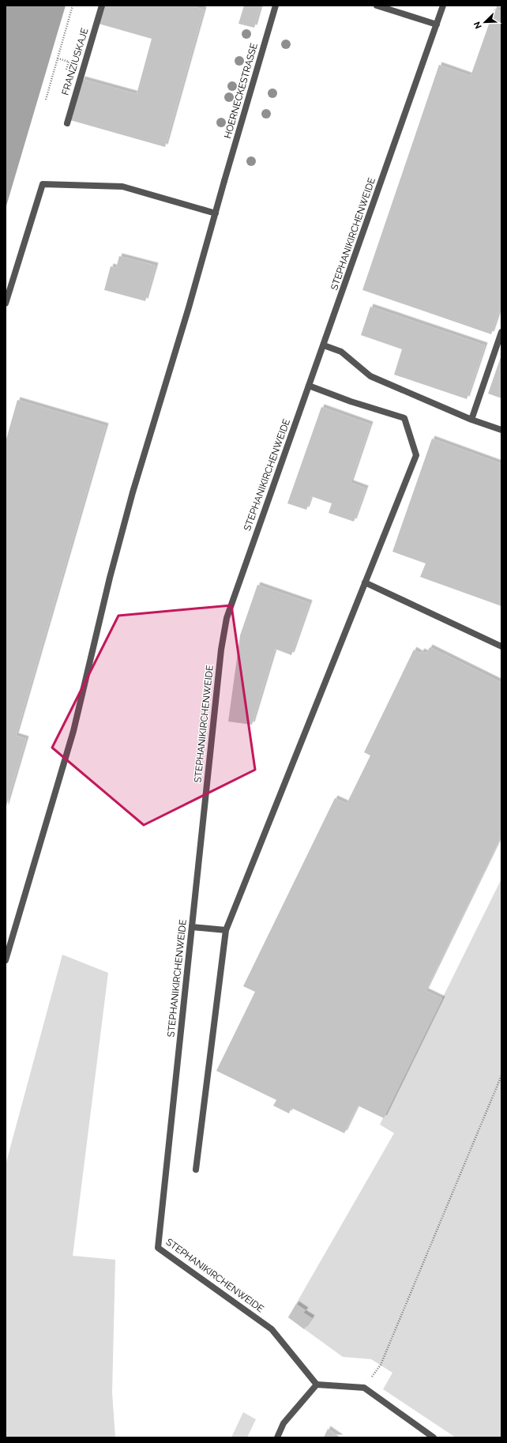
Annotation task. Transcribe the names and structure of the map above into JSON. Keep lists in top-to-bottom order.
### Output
{
  "streets": {
    "street": ["FRANZIUSKAJE", "HOERNECKESTRASSE", "STEPHANIKIRCHENWEIDE"]
  },
  "north": "bottom left"
}
